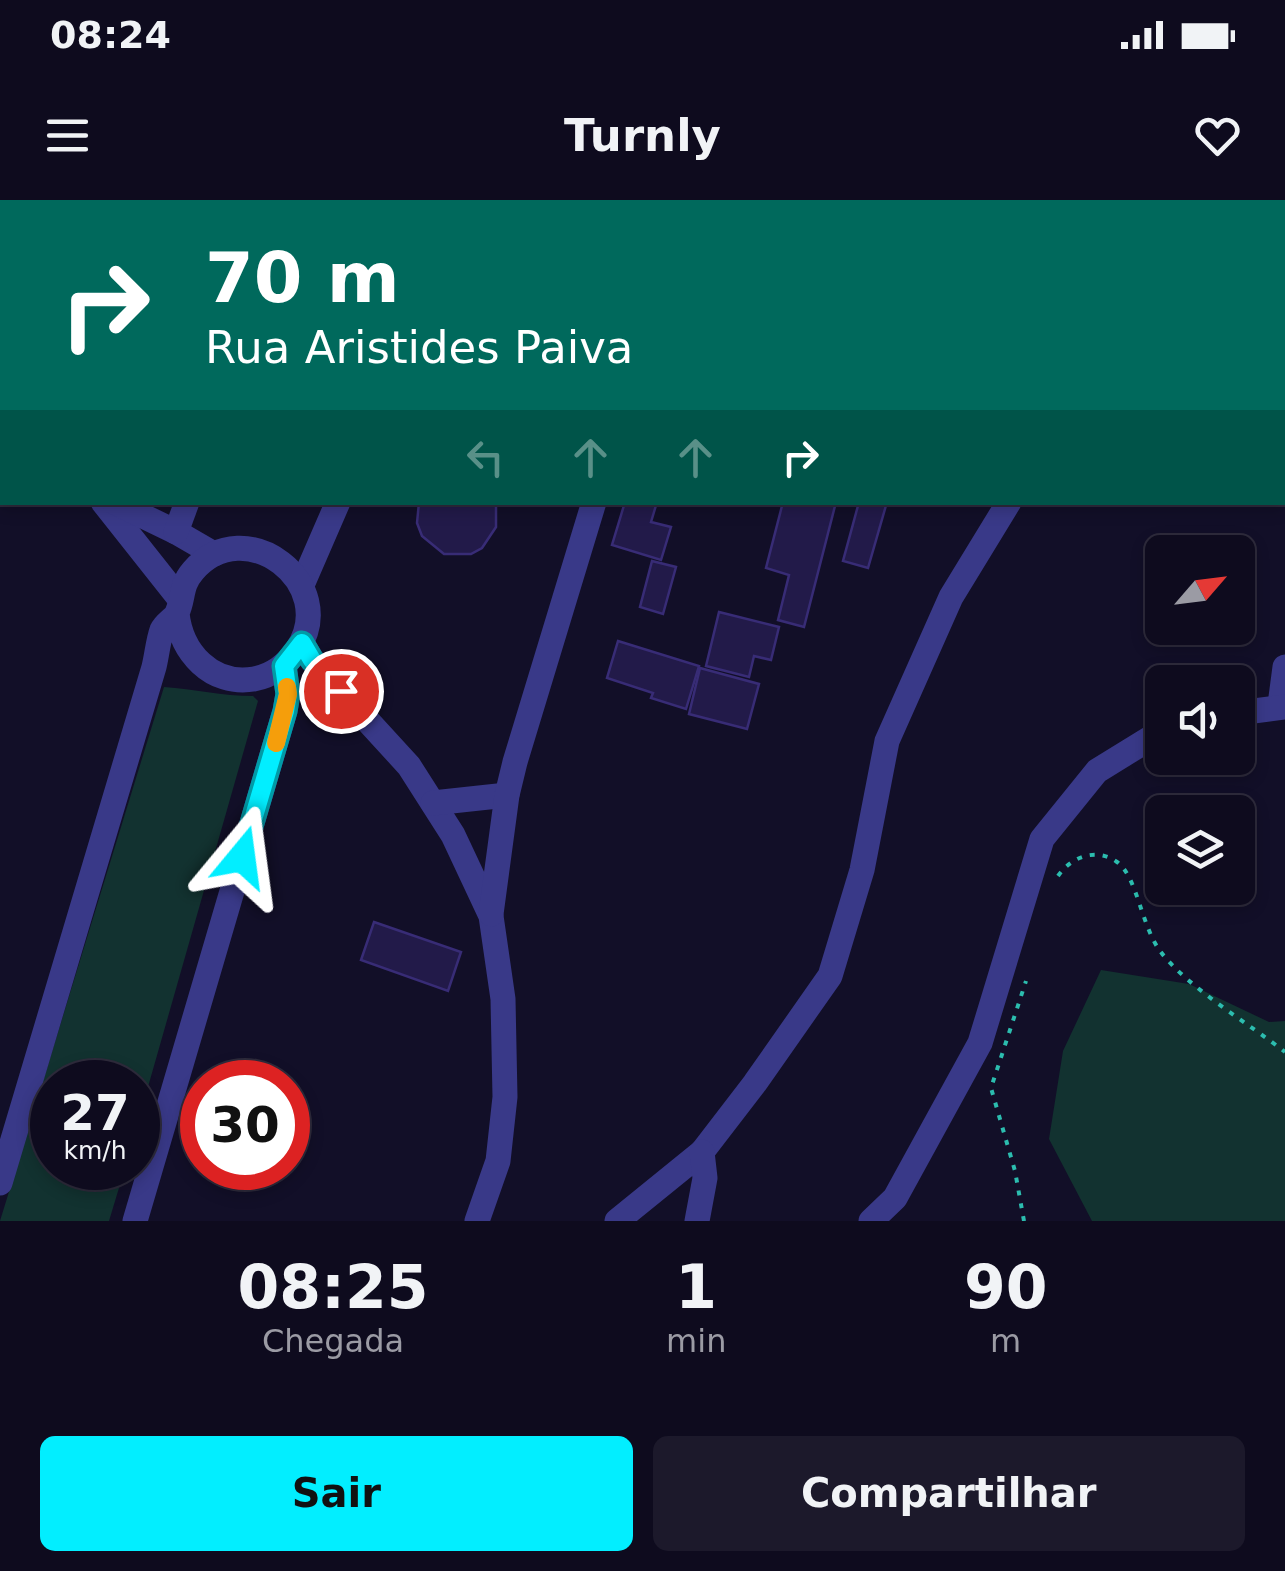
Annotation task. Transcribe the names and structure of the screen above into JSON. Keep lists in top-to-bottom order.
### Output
{
  "north": "top right",
  "page": {
    "status": "08:24",
    "header": "Turnly",
    "turn": ["70 m", "Rua Aristides Paiva"],
    "speed": "27 km/h",
    "limit": "30",
    "eta": [
      "08:25",
      "Chegada",
      "1",
      "min",
      "90",
      "m"
    ],
    "buttons": ["Sair", "Compartilhar"]
  }
}
